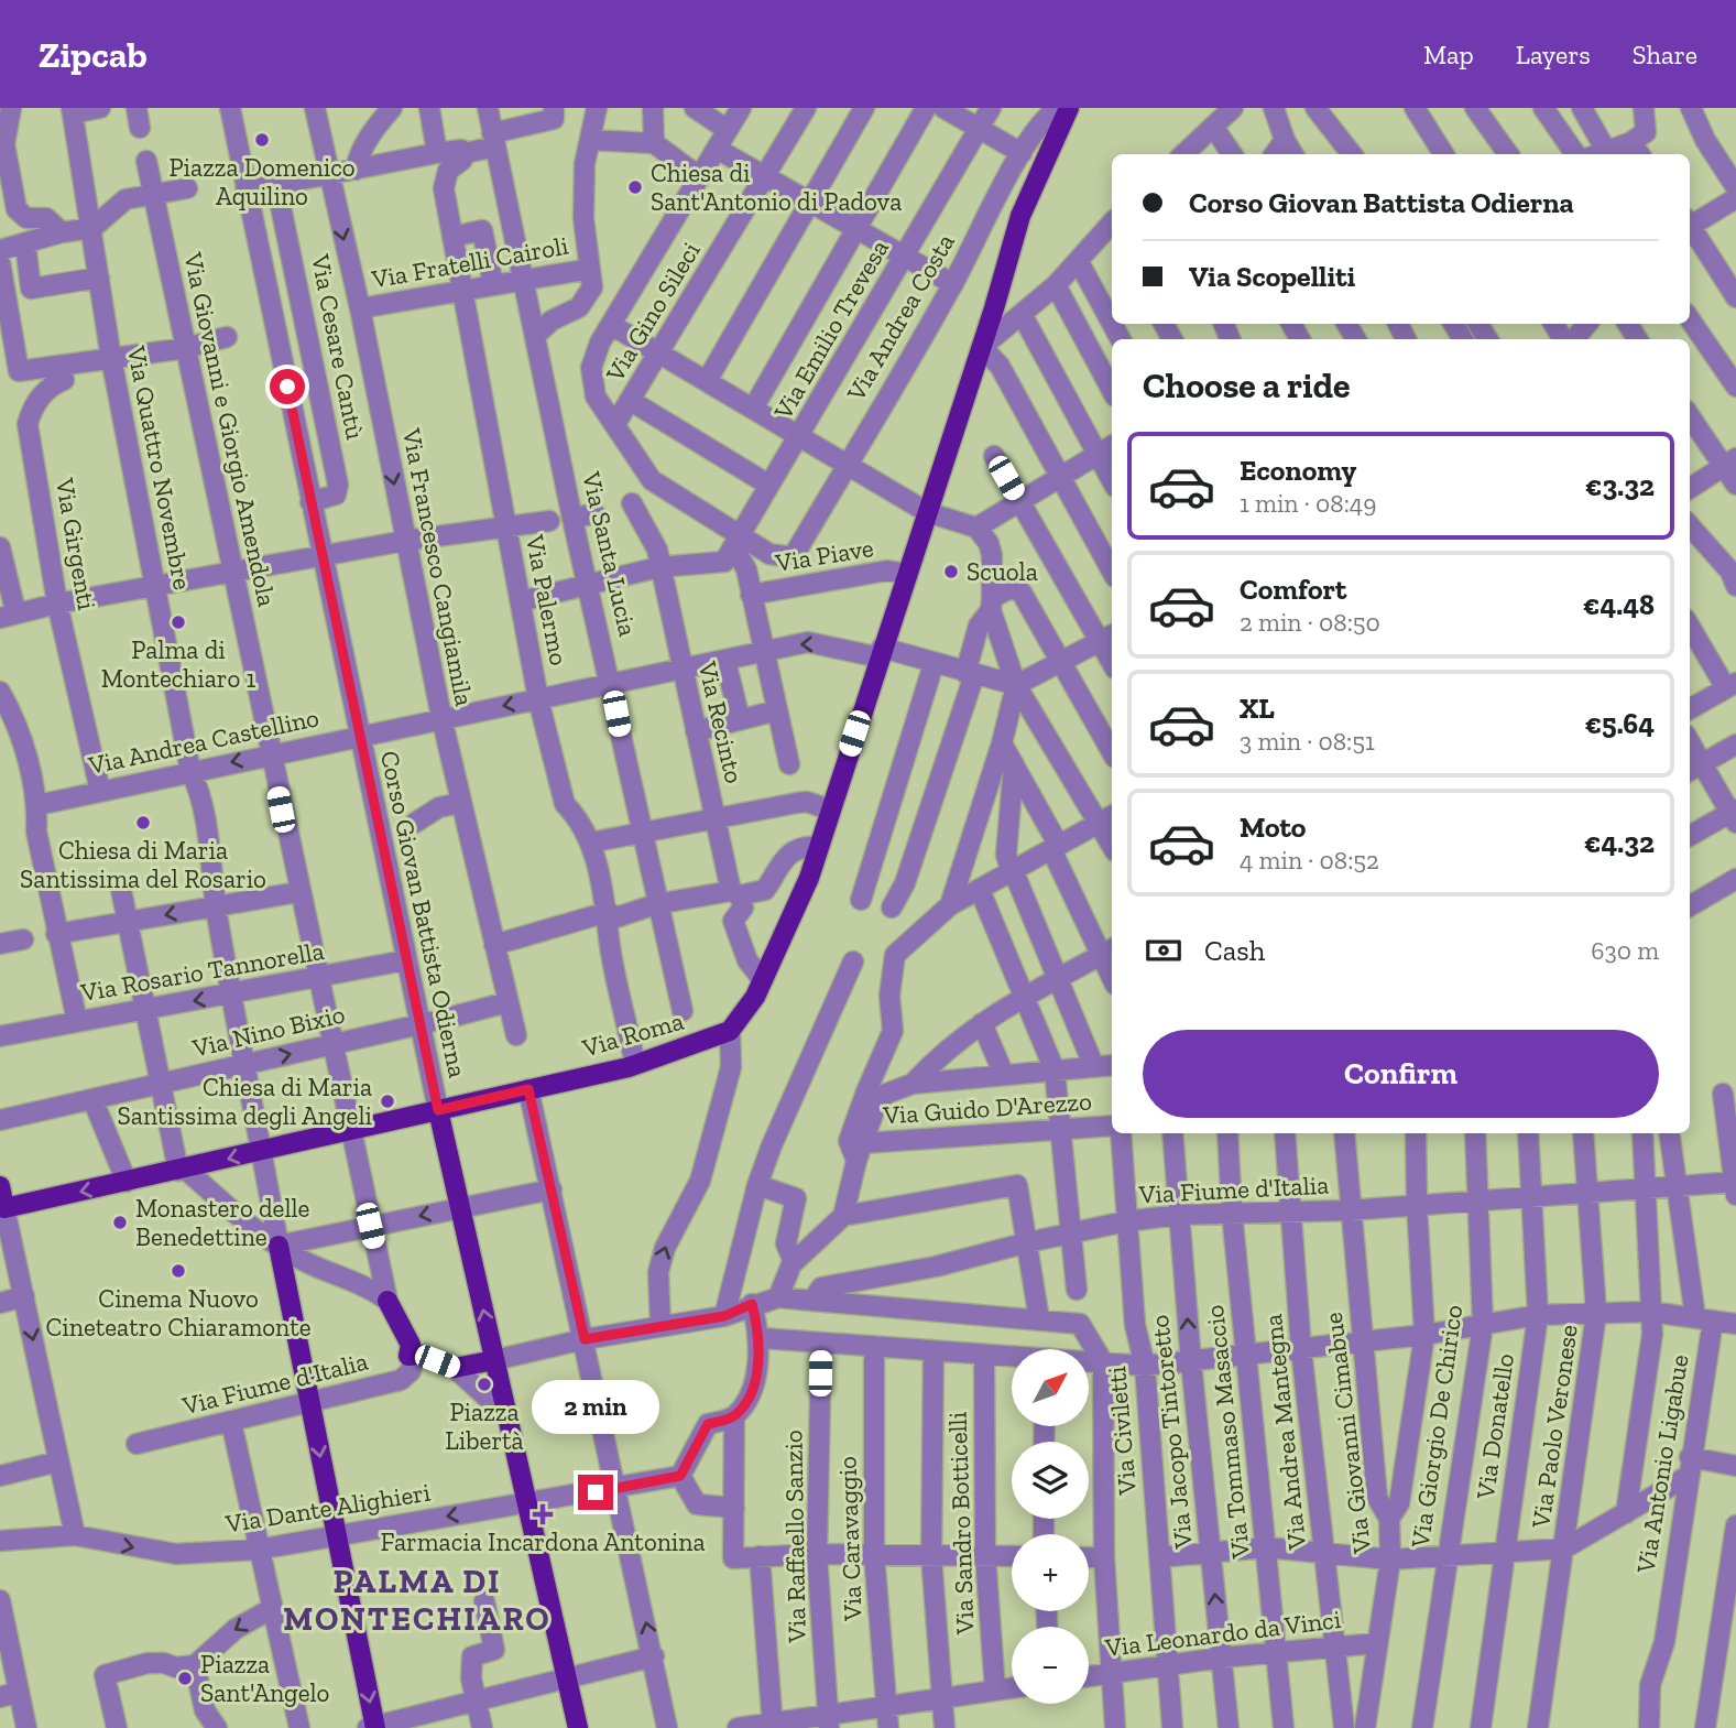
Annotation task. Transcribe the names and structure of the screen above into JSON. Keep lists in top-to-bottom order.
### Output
{
  "streets": {
    "main road": ["Corso Giovan Battista Odierna", "Via Roma"],
    "street": [
      "Via Fratelli Cairoli",
      "Via Gino Sileci",
      "Via Andrea Costa",
      "Via Emilio Trevesa",
      "Via Cesare Cantù",
      "Via Giovanni e Giorgio Amendola",
      "Via Quattro Novembre",
      "Via Girgenti",
      "Via Santa Lucia",
      "Via Piave",
      "Via Francesco Cangiamila",
      "Via Palermo",
      "Via Recinto",
      "Via Andrea Castellino",
      "Via Rosario Tannorella",
      "Via Nino Bixio",
      "Via Guido D'Arezzo",
      "Via Fiume d'Italia",
      "Via Giorgio De Chirico",
      "Via Donatello",
      "Via Paolo Veronese",
      "Via Civiletti",
      "Via Jacopo Tintoretto",
      "Via Tommaso Masaccio",
      "Via Andrea Mantegna",
      "Via Giovanni Cimabue",
      "Via Antonio Ligabue",
      "Via Dante Alighieri",
      "Via Sandro Botticelli",
      "Via Raffaello Sanzio",
      "Via Caravaggio",
      "Via Leonardo da Vinci"
    ]
  },
  "crossings": [
    ["Via Fratelli Cairoli", "Via Santa Lucia"],
    ["Via Fratelli Cairoli", "Via Francesco Cangiamila"],
    ["Via Fratelli Cairoli", "Via Palermo"],
    ["Via Andrea Costa", "Via Emilio Trevesa"],
    ["Via Cesare Cantù", "Corso Giovan Battista Odierna"],
    ["Via Giovanni e Giorgio Amendola", "Via Andrea Castellino"],
    ["Via Giovanni e Giorgio Amendola", "Via Rosario Tannorella"],
    ["Via Giovanni e Giorgio Amendola", "Via Nino Bixio"],
    ["Via Giovanni e Giorgio Amendola", "Via Roma"],
    ["Via Quattro Novembre", "Via Andrea Castellino"],
    ["Via Quattro Novembre", "Via Rosario Tannorella"],
    ["Via Quattro Novembre", "Via Nino Bixio"],
    ["Via Quattro Novembre", "Via Roma"],
    ["Via Girgenti", "Via Andrea Castellino"],
    ["Via Santa Lucia", "Via Andrea Castellino"],
    ["Via Francesco Cangiamila", "Via Andrea Castellino"],
    ["Via Francesco Cangiamila", "Via Nino Bixio"],
    ["Via Palermo", "Via Andrea Castellino"],
    ["Via Recinto", "Via Andrea Castellino"],
    ["Via Andrea Castellino", "Corso Giovan Battista Odierna"],
    ["Corso Giovan Battista Odierna", "Via Rosario Tannorella"],
    ["Corso Giovan Battista Odierna", "Via Nino Bixio"],
    ["Corso Giovan Battista Odierna", "Via Roma"],
    ["Corso Giovan Battista Odierna", "Via Dante Alighieri"],
    ["Via Fiume d'Italia", "Via Giorgio De Chirico"],
    ["Via Fiume d'Italia", "Via Donatello"],
    ["Via Fiume d'Italia", "Via Paolo Veronese"],
    ["Via Fiume d'Italia", "Via Civiletti"],
    ["Via Fiume d'Italia", "Via Jacopo Tintoretto"],
    ["Via Fiume d'Italia", "Via Tommaso Masaccio"],
    ["Via Fiume d'Italia", "Via Andrea Mantegna"],
    ["Via Fiume d'Italia", "Via Giovanni Cimabue"],
    ["Via Fiume d'Italia", "Via Antonio Ligabue"],
    ["Via Civiletti", "Via Leonardo da Vinci"],
    ["Via Jacopo Tintoretto", "Via Leonardo da Vinci"],
    ["Via Tommaso Masaccio", "Via Leonardo da Vinci"],
    ["Via Andrea Mantegna", "Via Leonardo da Vinci"],
    ["Via Giovanni Cimabue", "Via Leonardo da Vinci"]
  ],
  "one_way": ["Via Francesco Cangiamila"],
  "districts": ["PALMA DI MONTECHIARO"],
  "places": {
    "other": [
      "Piazza Domenico Aquilino",
      "Chiesa di Sant'Antonio di Padova",
      "Scuola",
      "Palma di Montechiaro 1",
      "Chiesa di Maria Santissima del Rosario",
      "Chiesa di Maria Santissima degli Angeli",
      "Monastero delle Benedettine",
      "Cinema Nuovo Cineteatro Chiaramonte",
      "Piazza Libertà",
      "Piazza Sant'Angelo"
    ],
    "health": ["Farmacia Incardona Antonina"]
  },
  "north": "top right",
  "page": {
    "header": "Zipcab",
    "nav": ["Map", "Layers", "Share"],
    "banner": ["Corso Giovan Battista Odierna", "Via Scopelliti"],
    "heading": "Choose a ride",
    "list": [
      {
        "name": "Economy",
        "note": "1 min · 08:49",
        "value": "€3.32"
      },
      {
        "name": "Comfort",
        "note": "2 min · 08:50",
        "value": "€4.48"
      },
      {
        "name": "XL",
        "note": "3 min · 08:51",
        "value": "€5.64"
      },
      {
        "name": "Moto",
        "note": "4 min · 08:52",
        "value": "€4.32"
      }
    ],
    "pay": ["Cash", "630 m"],
    "buttons": "Confirm",
    "map_buttons": ["+", "−"],
    "bubble": "2 min"
  }
}
